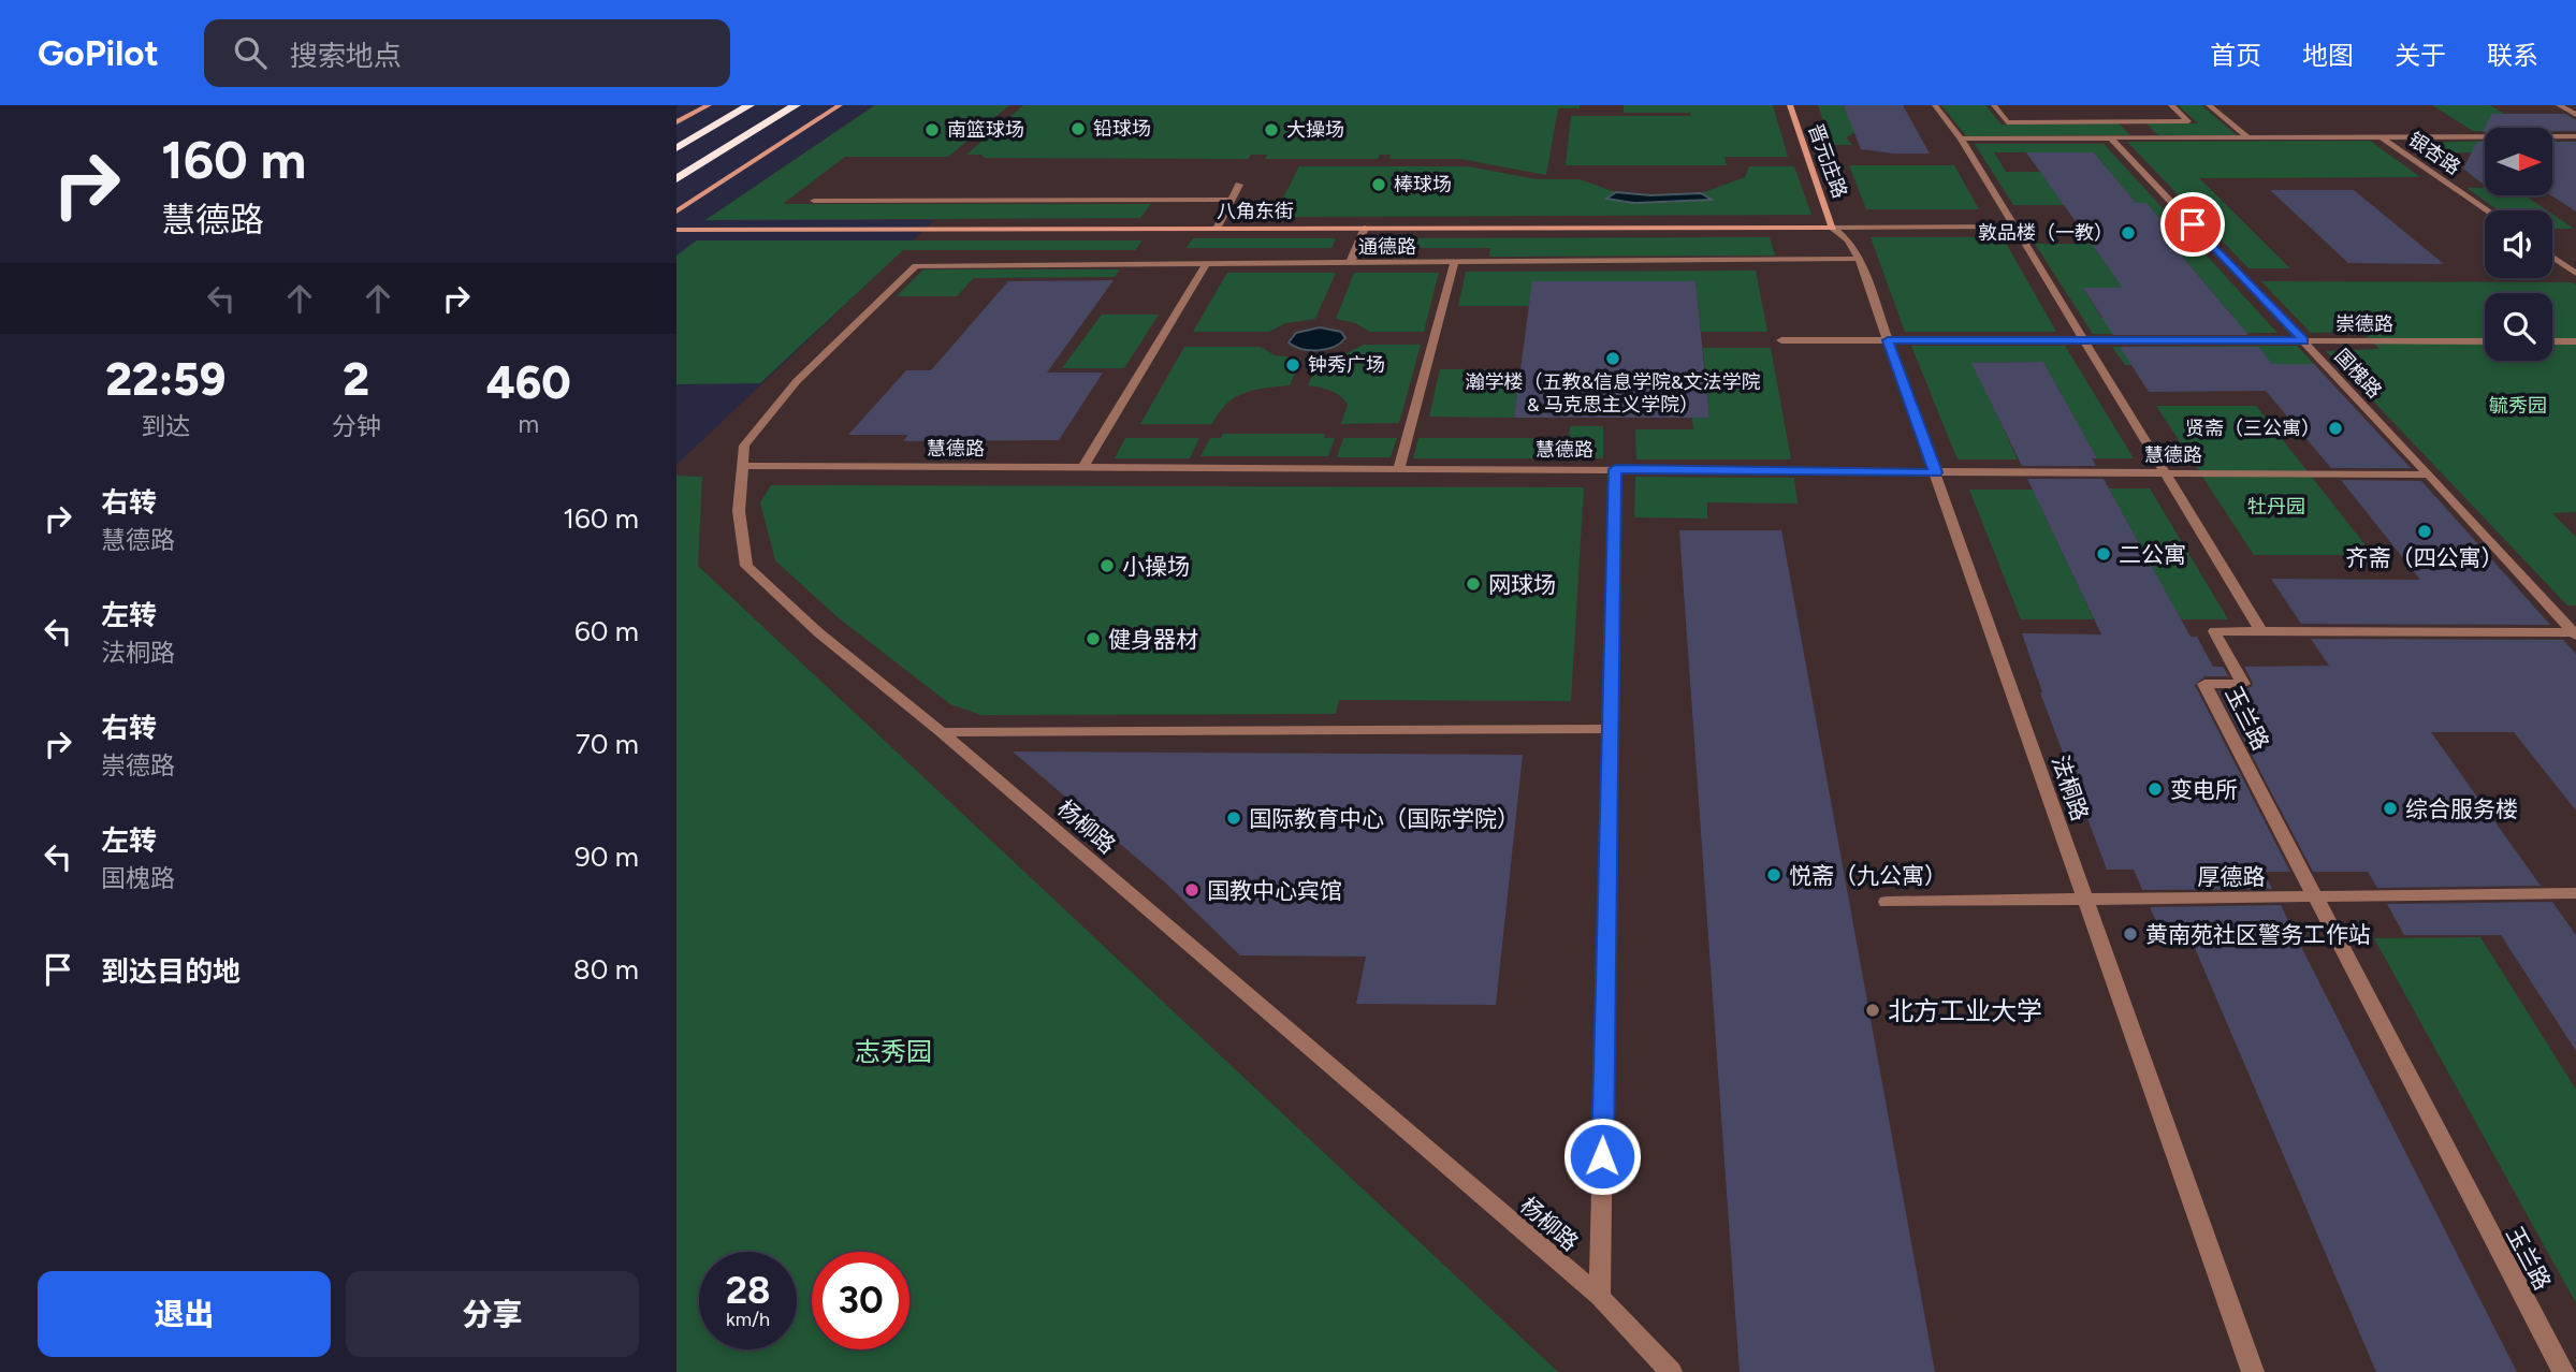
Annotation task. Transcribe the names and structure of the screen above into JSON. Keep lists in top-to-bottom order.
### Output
{
  "streets": {
    "street": [
      "银杏路",
      "晋元庄路",
      "八角东街",
      "通德路",
      "崇德路",
      "国槐路",
      "慧德路",
      "玉兰路",
      "法桐路",
      "杨柳路",
      "厚德路"
    ]
  },
  "crossings": [
    ["晋元庄路", "八角东街"],
    ["晋元庄路", "法桐路"],
    ["八角东街", "法桐路"],
    ["通德路", "法桐路"],
    ["通德路", "杨柳路"],
    ["崇德路", "国槐路"],
    ["崇德路", "法桐路"],
    ["国槐路", "慧德路"],
    ["慧德路", "法桐路"],
    ["慧德路", "杨柳路"],
    ["玉兰路", "厚德路"],
    ["法桐路", "厚德路"]
  ],
  "parks": ["毓秀园", "牡丹园", "志秀园"],
  "places": [
    "铅球场",
    "南篮球场",
    "大操场",
    "棒球场",
    "敦品楼（一教）",
    "瀚学楼（五教&信息学院&文法学院 & 马克思主义学院）",
    "钟秀广场",
    "贤斋（三公寓）",
    "齐斋（四公寓）",
    "二公寓",
    "小操场",
    "网球场",
    "健身器材",
    "变电所",
    "综合服务楼",
    "国际教育中心（国际学院）",
    "悦斋（九公寓）",
    "国教中心宾馆",
    "黄南苑社区警务工作站",
    "北方工业大学"
  ],
  "north": "right",
  "page": {
    "header": "GoPilot",
    "search": "搜索地点",
    "nav": [
      "首页",
      "地图",
      "关于",
      "联系"
    ],
    "turn": ["160 m", "慧德路"],
    "eta": [
      "22:59",
      "到达",
      "2",
      "分钟",
      "460",
      "m"
    ],
    "list": [
      {
        "name": "右转",
        "note": "慧德路",
        "value": "160 m"
      },
      {
        "name": "左转",
        "note": "法桐路",
        "value": "60 m"
      },
      {
        "name": "右转",
        "note": "崇德路",
        "value": "70 m"
      },
      {
        "name": "左转",
        "note": "国槐路",
        "value": "90 m"
      },
      {
        "name": "到达目的地",
        "value": "80 m"
      }
    ],
    "speed": "28 km/h",
    "limit": "30",
    "buttons": ["退出", "分享"]
  }
}
